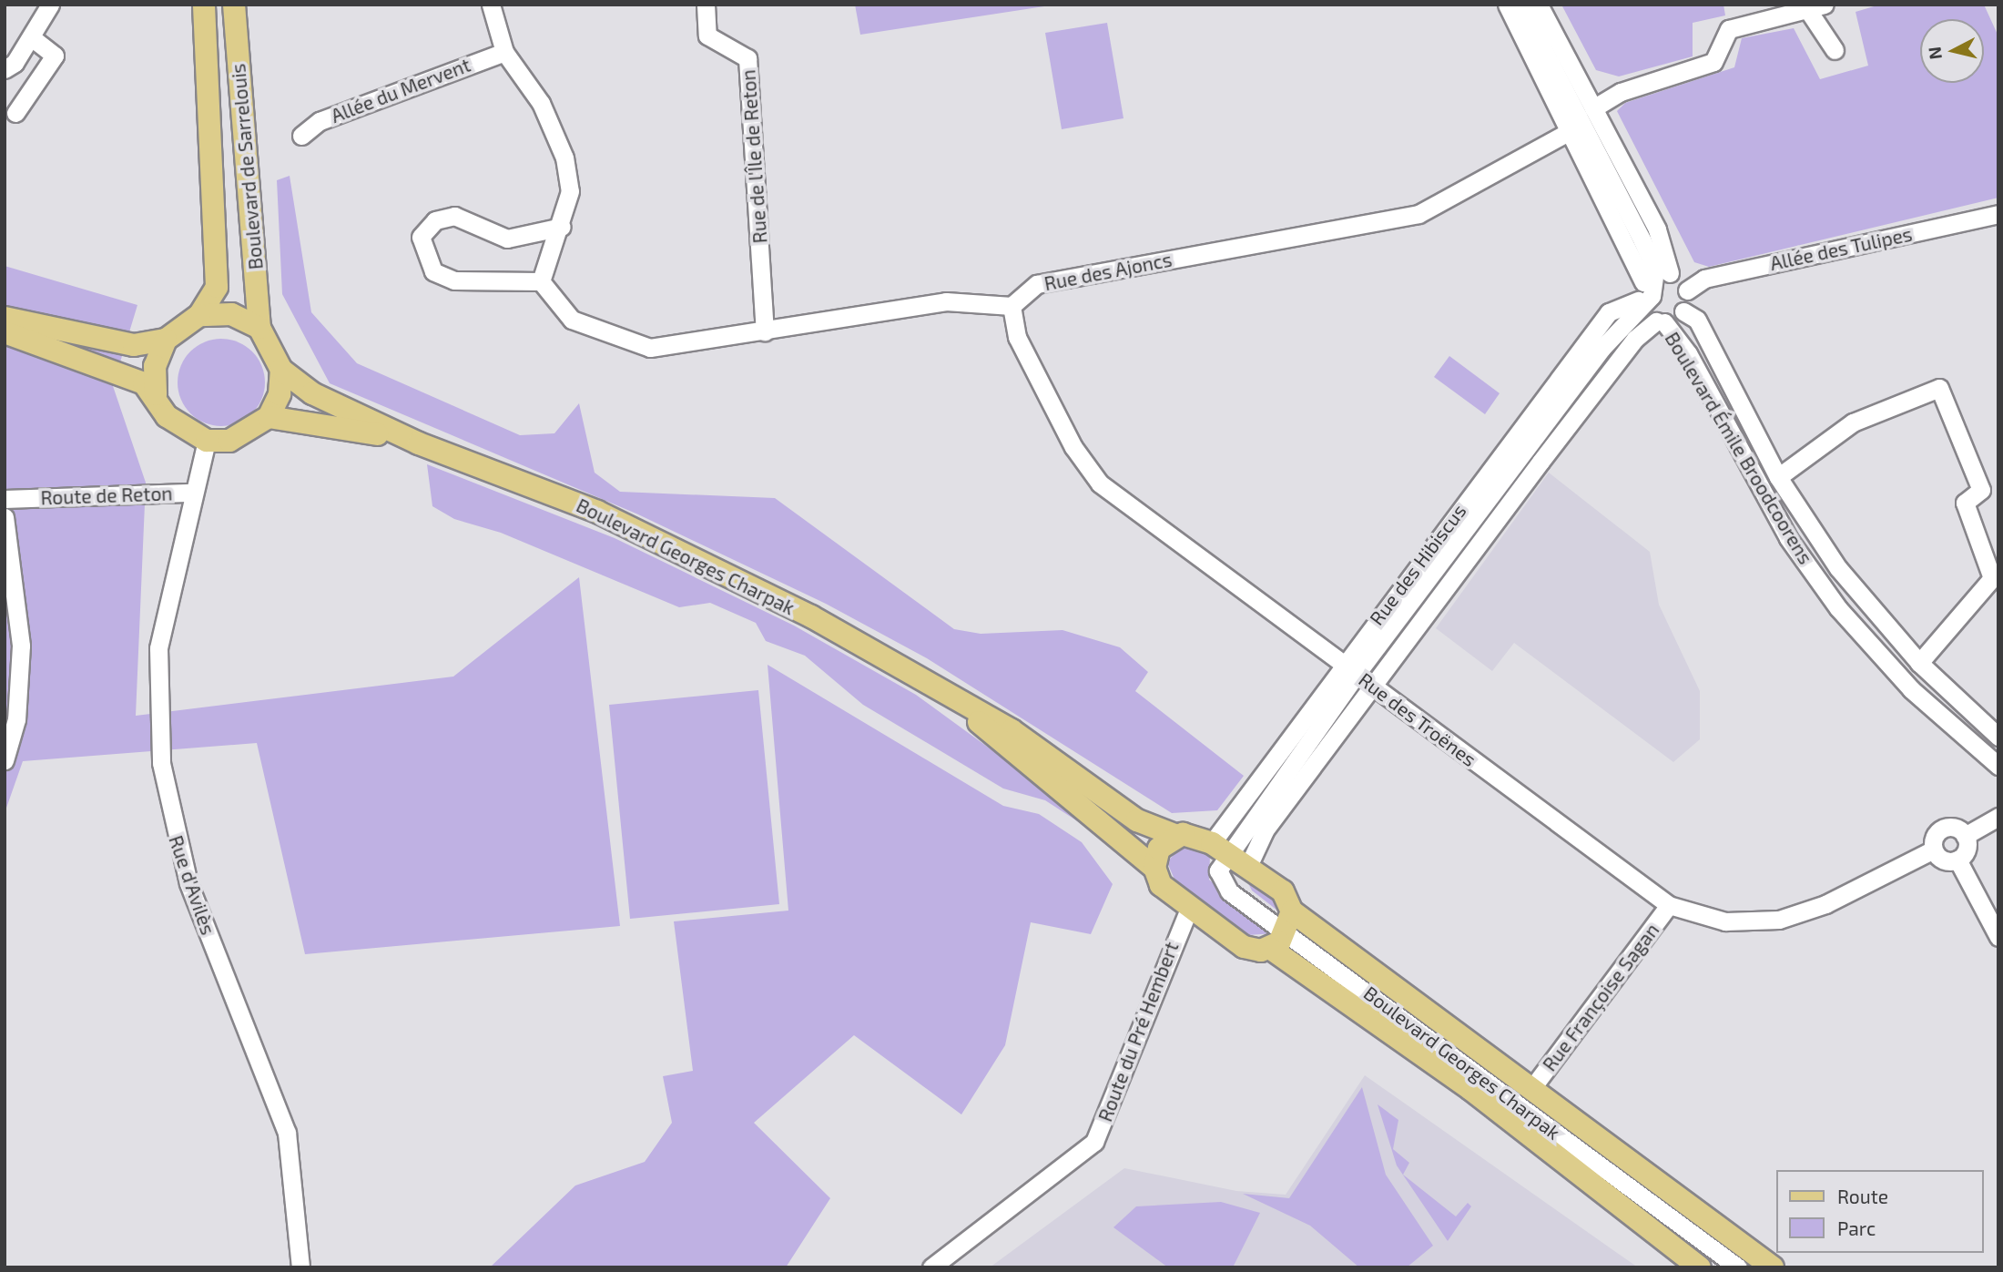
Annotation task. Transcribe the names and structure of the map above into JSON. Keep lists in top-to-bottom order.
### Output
{
  "streets": {
    "main road": ["Boulevard de Sarrelouis", "Boulevard Georges Charpak"],
    "street": [
      "Allée du Mervent",
      "Rue de l'Île de Reton",
      "Allée des Tulipes",
      "Rue des Ajoncs",
      "Boulevard Émile Broodcoorens",
      "Route de Reton",
      "Rue des Hibiscus",
      "Rue des Troënes",
      "Rue d'Avilès",
      "Rue Françoise Sagan",
      "Route du Pré Hembert"
    ]
  },
  "crossings": [
    ["Boulevard de Sarrelouis", "Route de Reton"],
    ["Rue des Ajoncs", "Rue des Troënes"],
    ["Boulevard Émile Broodcoorens", "Rue des Hibiscus"],
    ["Route de Reton", "Rue d'Avilès"],
    ["Boulevard Georges Charpak", "Rue des Hibiscus"],
    ["Boulevard Georges Charpak", "Rue Françoise Sagan"],
    ["Boulevard Georges Charpak", "Route du Pré Hembert"],
    ["Rue des Hibiscus", "Rue des Troënes"],
    ["Rue des Troënes", "Rue Françoise Sagan"]
  ],
  "legend": ["Route", "Parc"],
  "north": "left"
}
